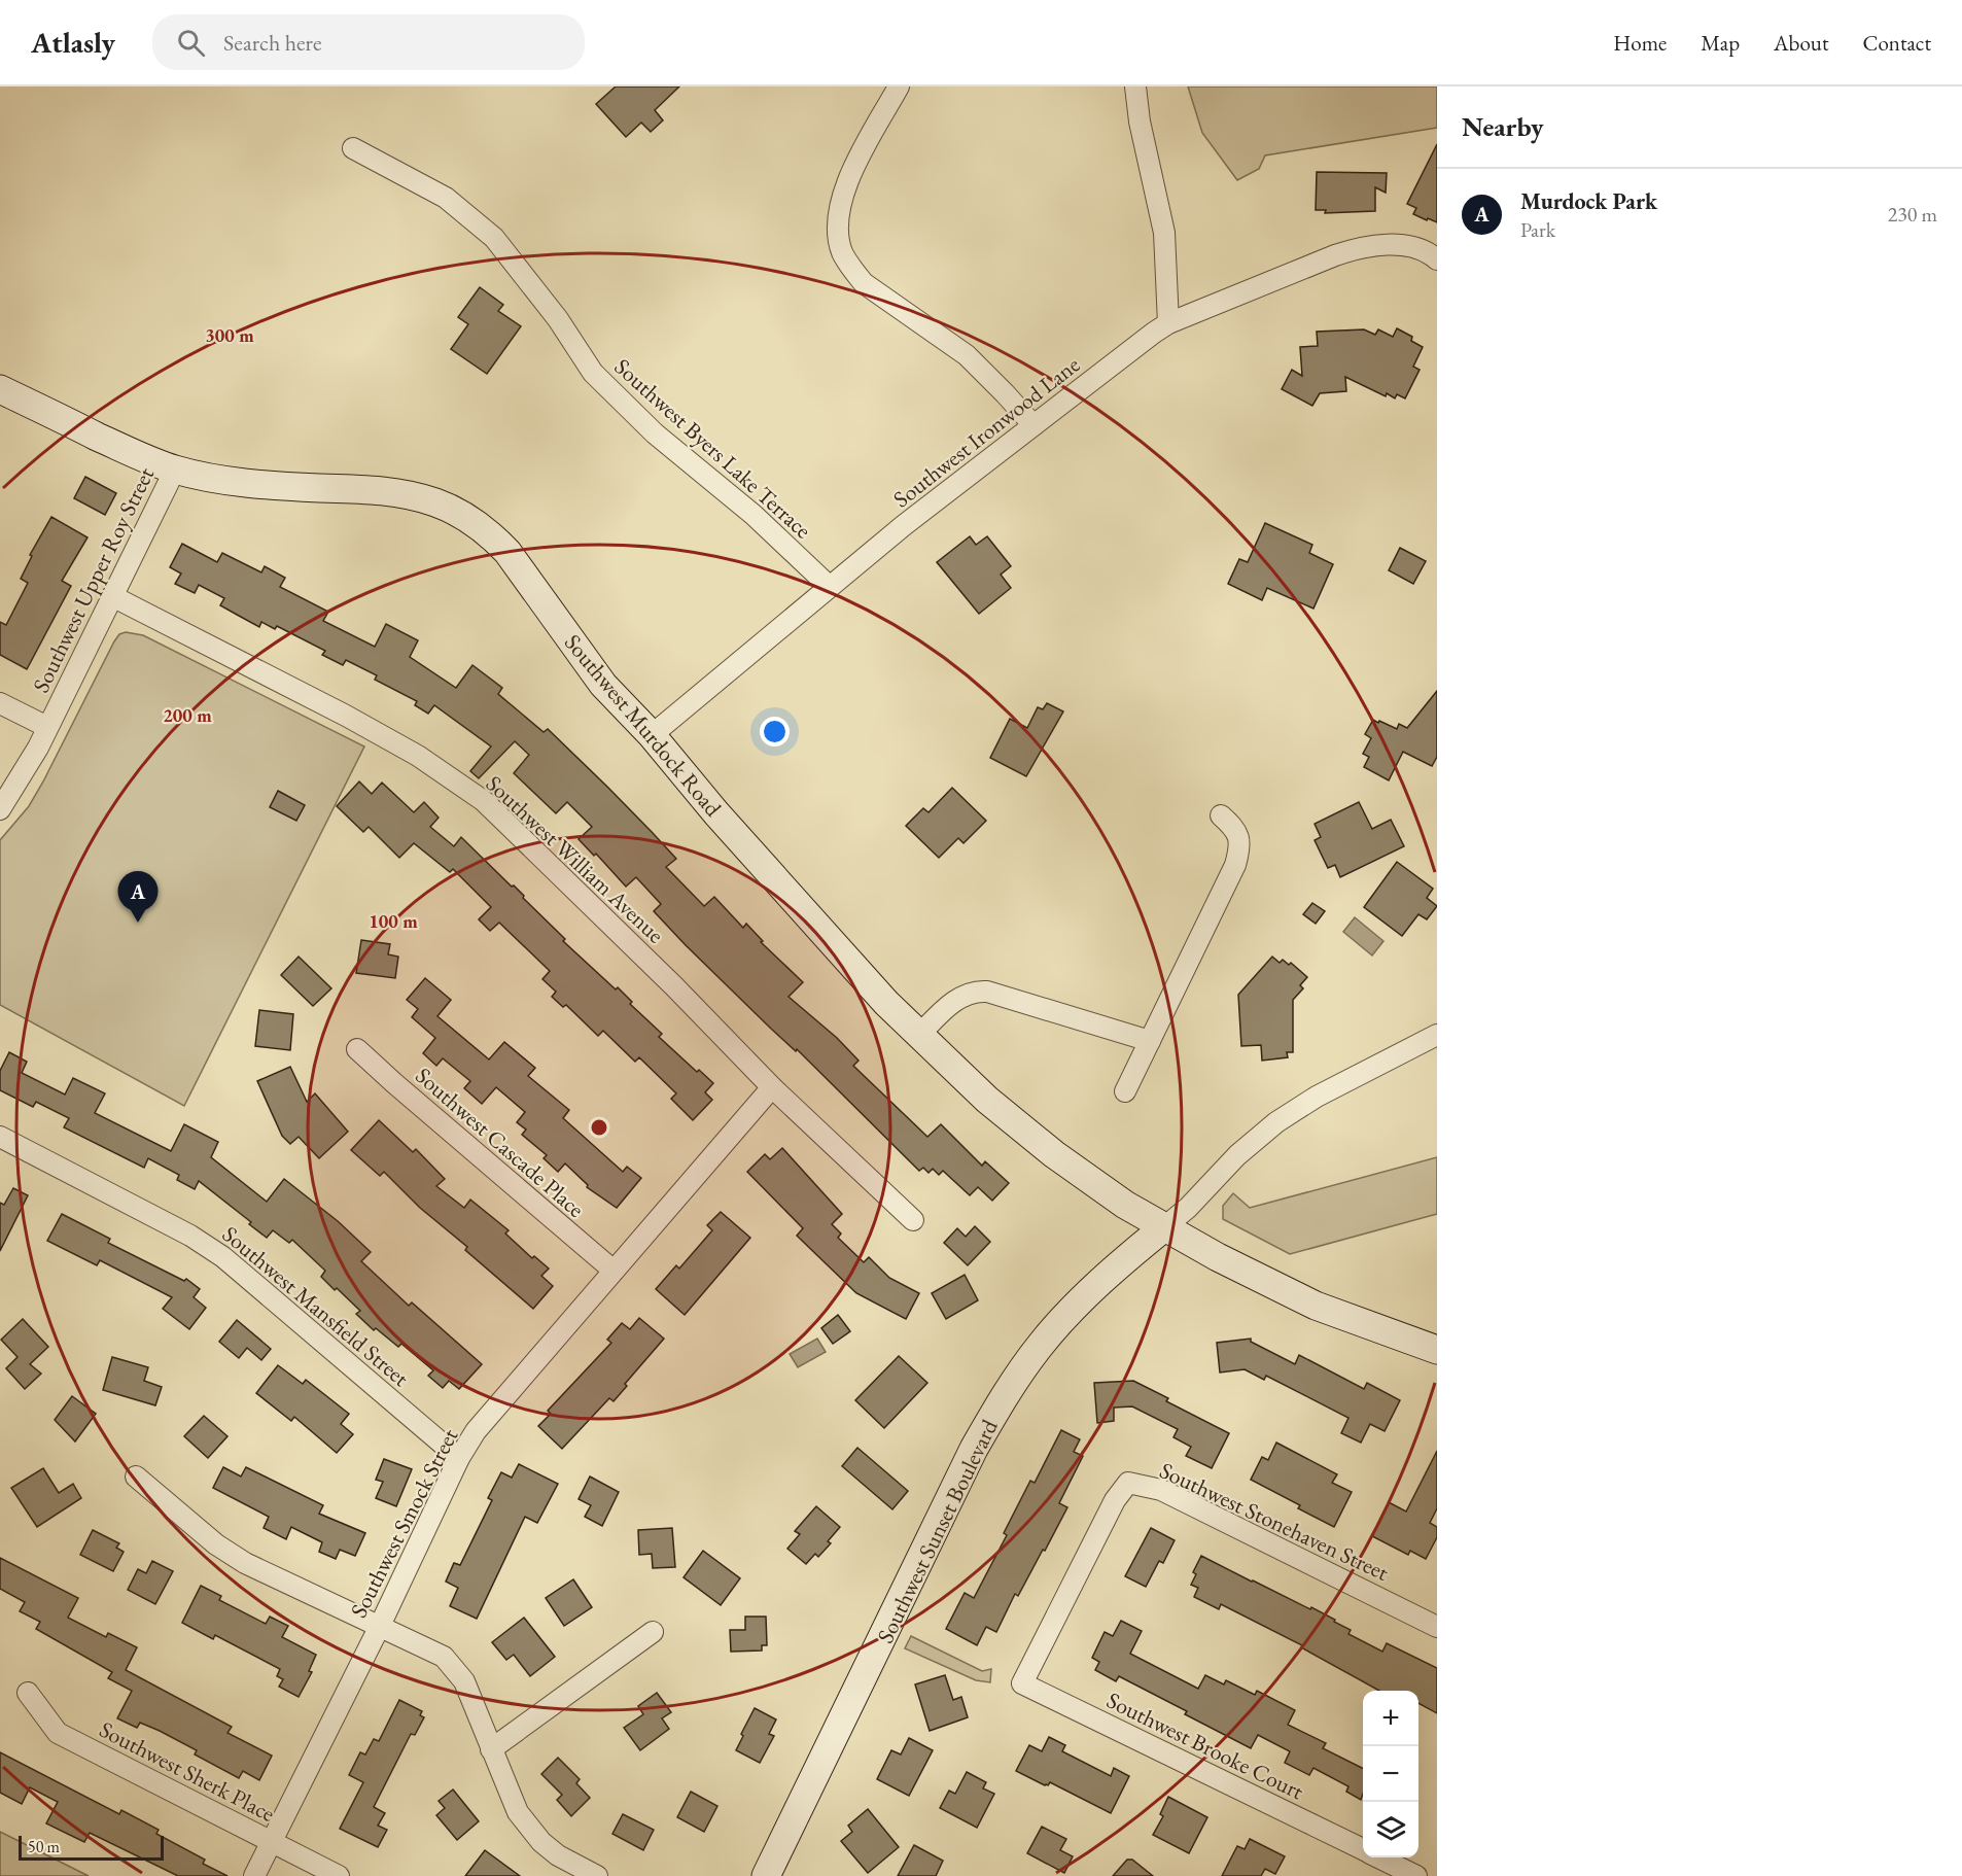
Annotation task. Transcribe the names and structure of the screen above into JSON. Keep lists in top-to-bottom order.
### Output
{
  "streets": {
    "main road": ["Southwest Murdock Road", "Southwest Sunset Boulevard"],
    "street": [
      "Southwest Ironwood Lane",
      "Southwest Byers Lake Terrace",
      "Southwest Upper Roy Street",
      "Southwest William Avenue",
      "Southwest Cascade Place",
      "Southwest Mansfield Street",
      "Southwest Stonehaven Street",
      "Southwest Smock Street",
      "Southwest Brooke Court",
      "Southwest Sherk Place"
    ]
  },
  "crossings": [
    ["Southwest Ironwood Lane", "Southwest Byers Lake Terrace"],
    ["Southwest Ironwood Lane", "Southwest Murdock Road"],
    ["Southwest Upper Roy Street", "Southwest Murdock Road"],
    ["Southwest Upper Roy Street", "Southwest William Avenue"],
    ["Southwest Murdock Road", "Southwest Sunset Boulevard"],
    ["Southwest William Avenue", "Southwest Smock Street"],
    ["Southwest Cascade Place", "Southwest Smock Street"],
    ["Southwest Mansfield Street", "Southwest Smock Street"],
    ["Southwest Stonehaven Street", "Southwest Brooke Court"],
    ["Southwest Smock Street", "Southwest Sherk Place"]
  ],
  "scale_bar": "50 m",
  "page": {
    "header": "Atlasly",
    "search": "Search here",
    "nav": [
      "Home",
      "Map",
      "About",
      "Contact"
    ],
    "heading": "Nearby",
    "list": [
      {
        "mark": "A",
        "name": "Murdock Park",
        "note": "Park",
        "value": "230 m"
      }
    ],
    "pins": "A",
    "map_buttons": ["+", "−"],
    "scale": "50 m"
  },
  "rings": ["300 m", "200 m", "100 m"]
}
